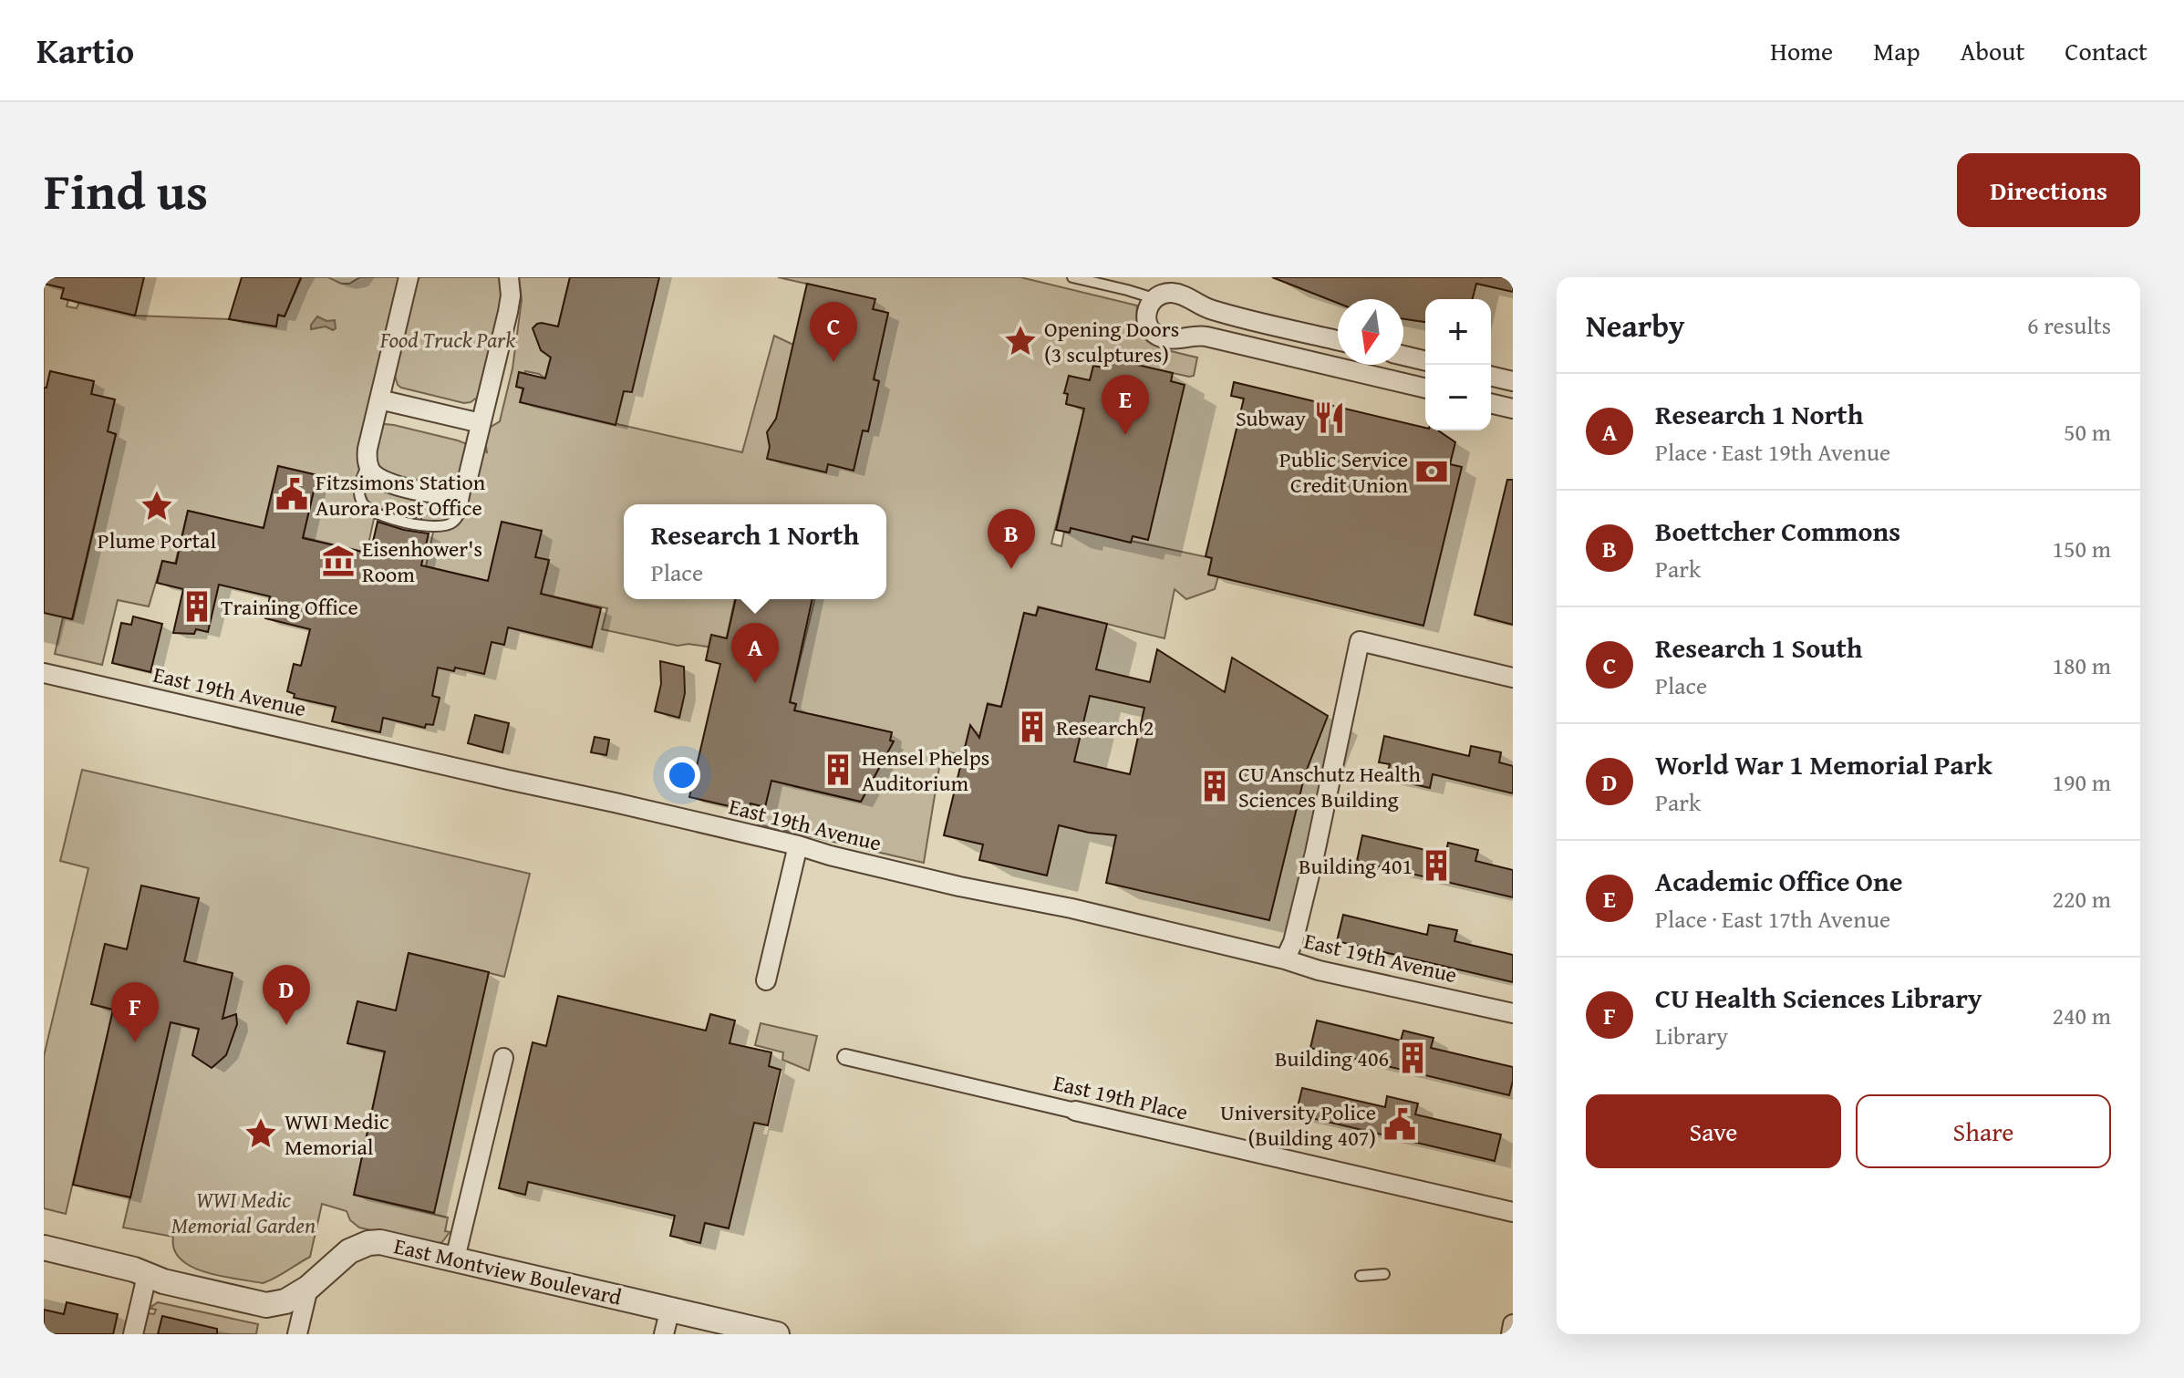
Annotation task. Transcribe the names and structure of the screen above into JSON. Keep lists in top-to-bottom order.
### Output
{
  "streets": {
    "street": ["East 19th Avenue", "East 19th Place", "East Montview Boulevard"]
  },
  "parks": ["Food Truck Park", "WWI Medic Memorial Garden"],
  "places": {
    "place": ["Opening Doors (3 sculptures)", "Plume Portal", "WWI Medic Memorial"],
    "restaurant": ["Subway"],
    "bank": ["Public Service Credit Union"],
    "public building": ["Fitzsimons Station Aurora Post Office", "University Police (Building 407)"],
    "museum": ["Eisenhower's Room"],
    "building": [
      "Training Office",
      "Research 2",
      "Hensel Phelps Auditorium",
      "CU Anschutz Health Sciences Building",
      "Building 401",
      "Building 406"
    ]
  },
  "north": "bottom",
  "page": {
    "header": "Kartio",
    "nav": [
      "Home",
      "Map",
      "About",
      "Contact"
    ],
    "title": "Find us",
    "buttons": [
      "Directions",
      ["Save", "Share"]
    ],
    "heading": ["Nearby", "6 results"],
    "map_buttons": ["+", "−"],
    "pins": [
      "C",
      "E",
      "B",
      "A",
      "D",
      "F"
    ],
    "list": [
      {
        "mark": "A",
        "name": "Research 1 North",
        "note": "Place · East 19th Avenue",
        "value": "50 m"
      },
      {
        "mark": "B",
        "name": "Boettcher Commons",
        "note": "Park",
        "value": "150 m"
      },
      {
        "mark": "C",
        "name": "Research 1 South",
        "note": "Place",
        "value": "180 m"
      },
      {
        "mark": "D",
        "name": "World War 1 Memorial Park",
        "note": "Park",
        "value": "190 m"
      },
      {
        "mark": "E",
        "name": "Academic Office One",
        "note": "Place · East 17th Avenue",
        "value": "220 m"
      },
      {
        "mark": "F",
        "name": "CU Health Sciences Library",
        "note": "Library",
        "value": "240 m"
      }
    ],
    "popup": ["Research 1 North", "Place"]
  }
}
